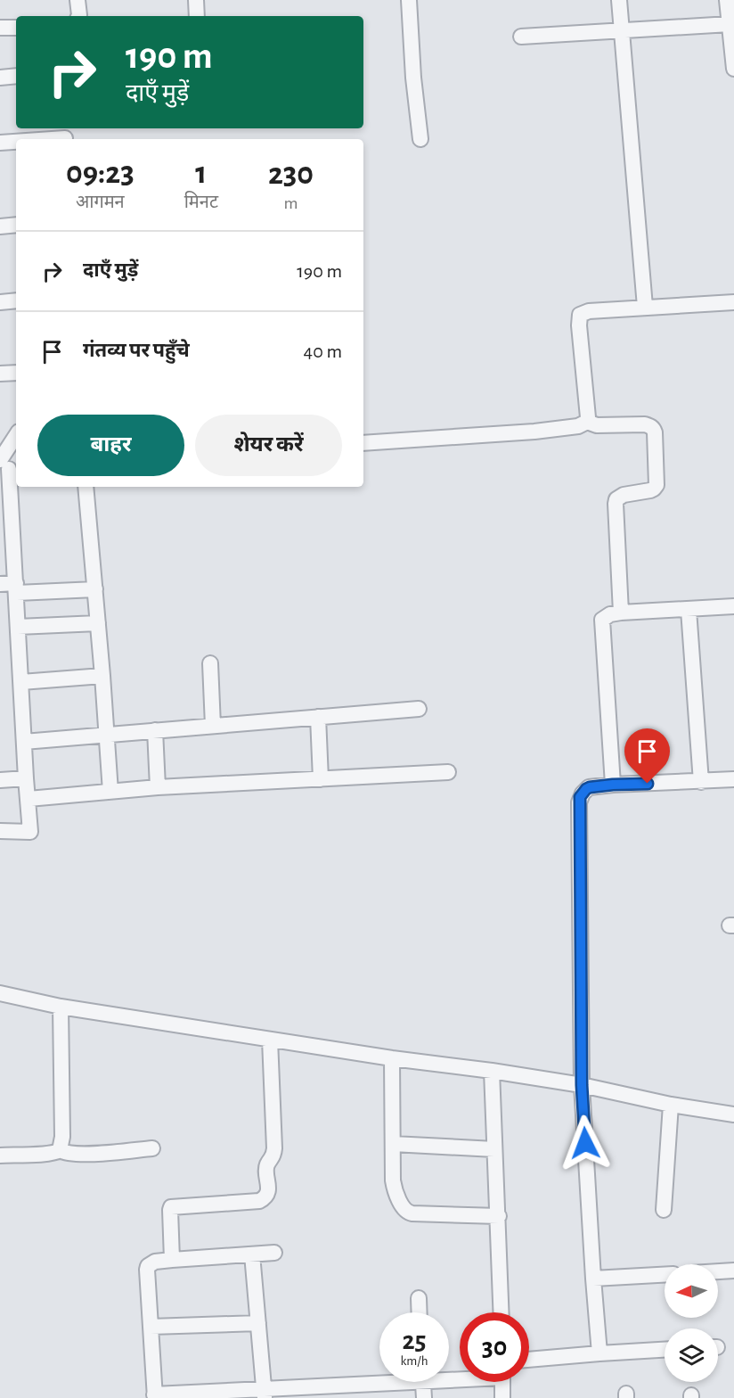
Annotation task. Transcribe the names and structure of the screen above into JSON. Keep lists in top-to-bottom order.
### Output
{
  "north": "left",
  "page": {
    "turn": ["190 m", "दाएँ मुड़ें"],
    "eta": [
      "09:23",
      "आगमन",
      "1",
      "मिनट",
      "230",
      "m"
    ],
    "list": [
      {
        "name": "दाएँ मुड़ें",
        "value": "190 m"
      },
      {
        "name": "गंतव्य पर पहुँचे",
        "value": "40 m"
      }
    ],
    "buttons": ["बाहर", "शेयर करें"],
    "speed": "25 km/h",
    "limit": "30"
  }
}
